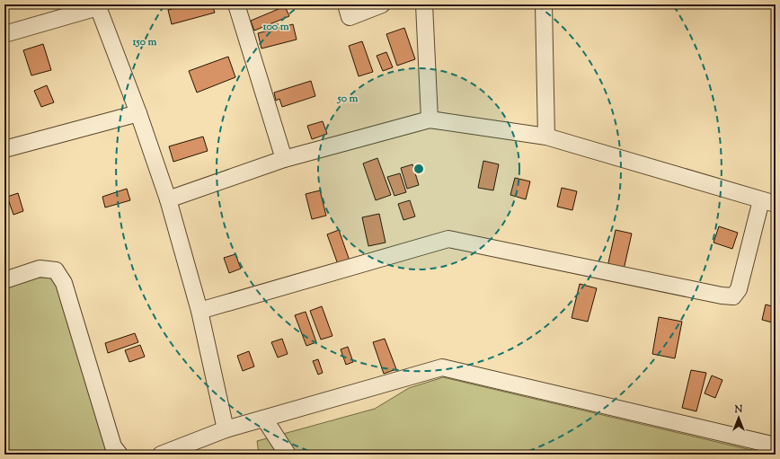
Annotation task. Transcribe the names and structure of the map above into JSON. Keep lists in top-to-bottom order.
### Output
{
  "north": "top",
  "rings": ["100 m", "150 m", "50 m"]
}
